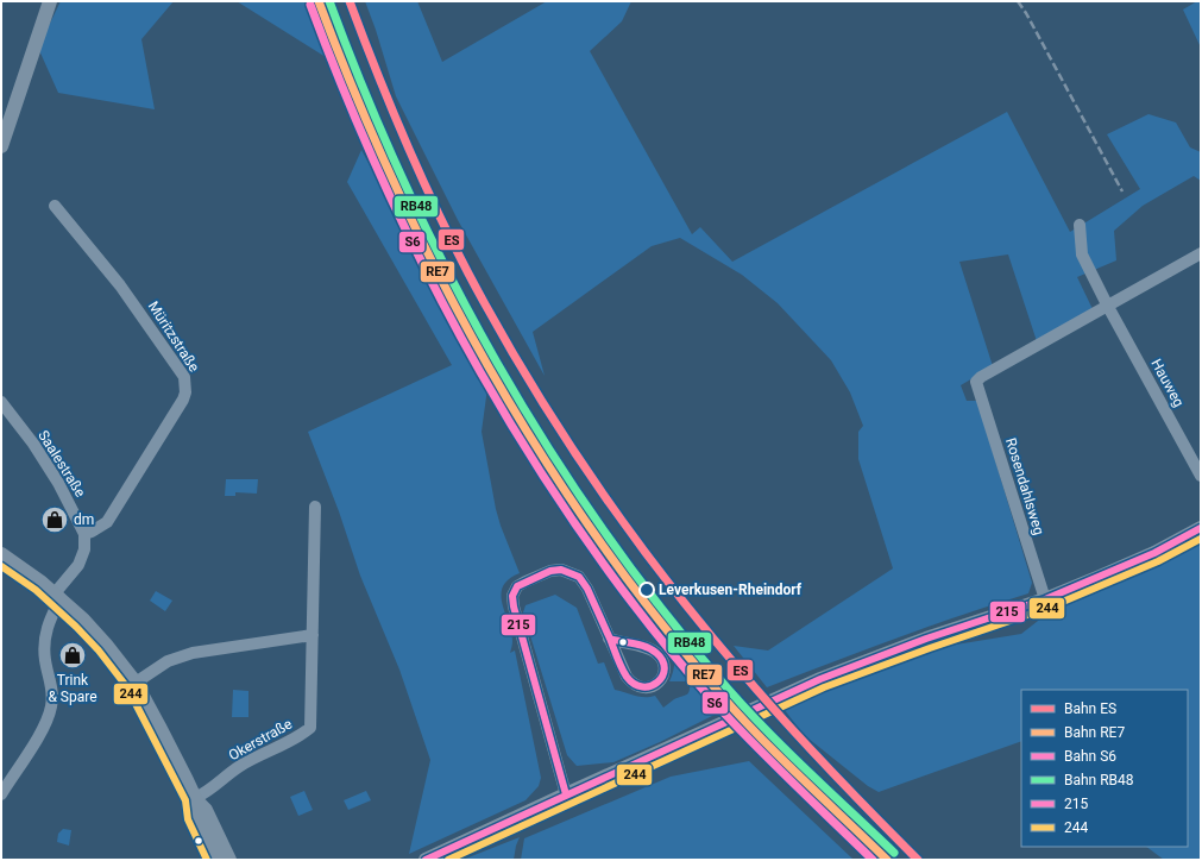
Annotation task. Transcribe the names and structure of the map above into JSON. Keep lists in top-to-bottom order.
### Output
{
  "streets": {
    "street": [
      "Müritzstraße",
      "Hauweg",
      "Saalestraße",
      "Rosendahlsweg",
      "Okerstraße"
    ]
  },
  "crossings": [
    ["Müritzstraße", "Saalestraße"],
    ["Hauweg", "Rosendahlsweg"]
  ],
  "places": {
    "shop": ["dm", "Trink & Spare"],
    "other": ["Leverkusen-Rheindorf"]
  },
  "lines": [
    "rail line ES",
    "rail line RE7",
    "rail line RB48",
    "rail line S6",
    "transit line 215",
    "transit line 244"
  ],
  "legend": [
    "Bahn ES",
    "Bahn RE7",
    "Bahn S6",
    "Bahn RB48",
    "215",
    "244"
  ]
}
